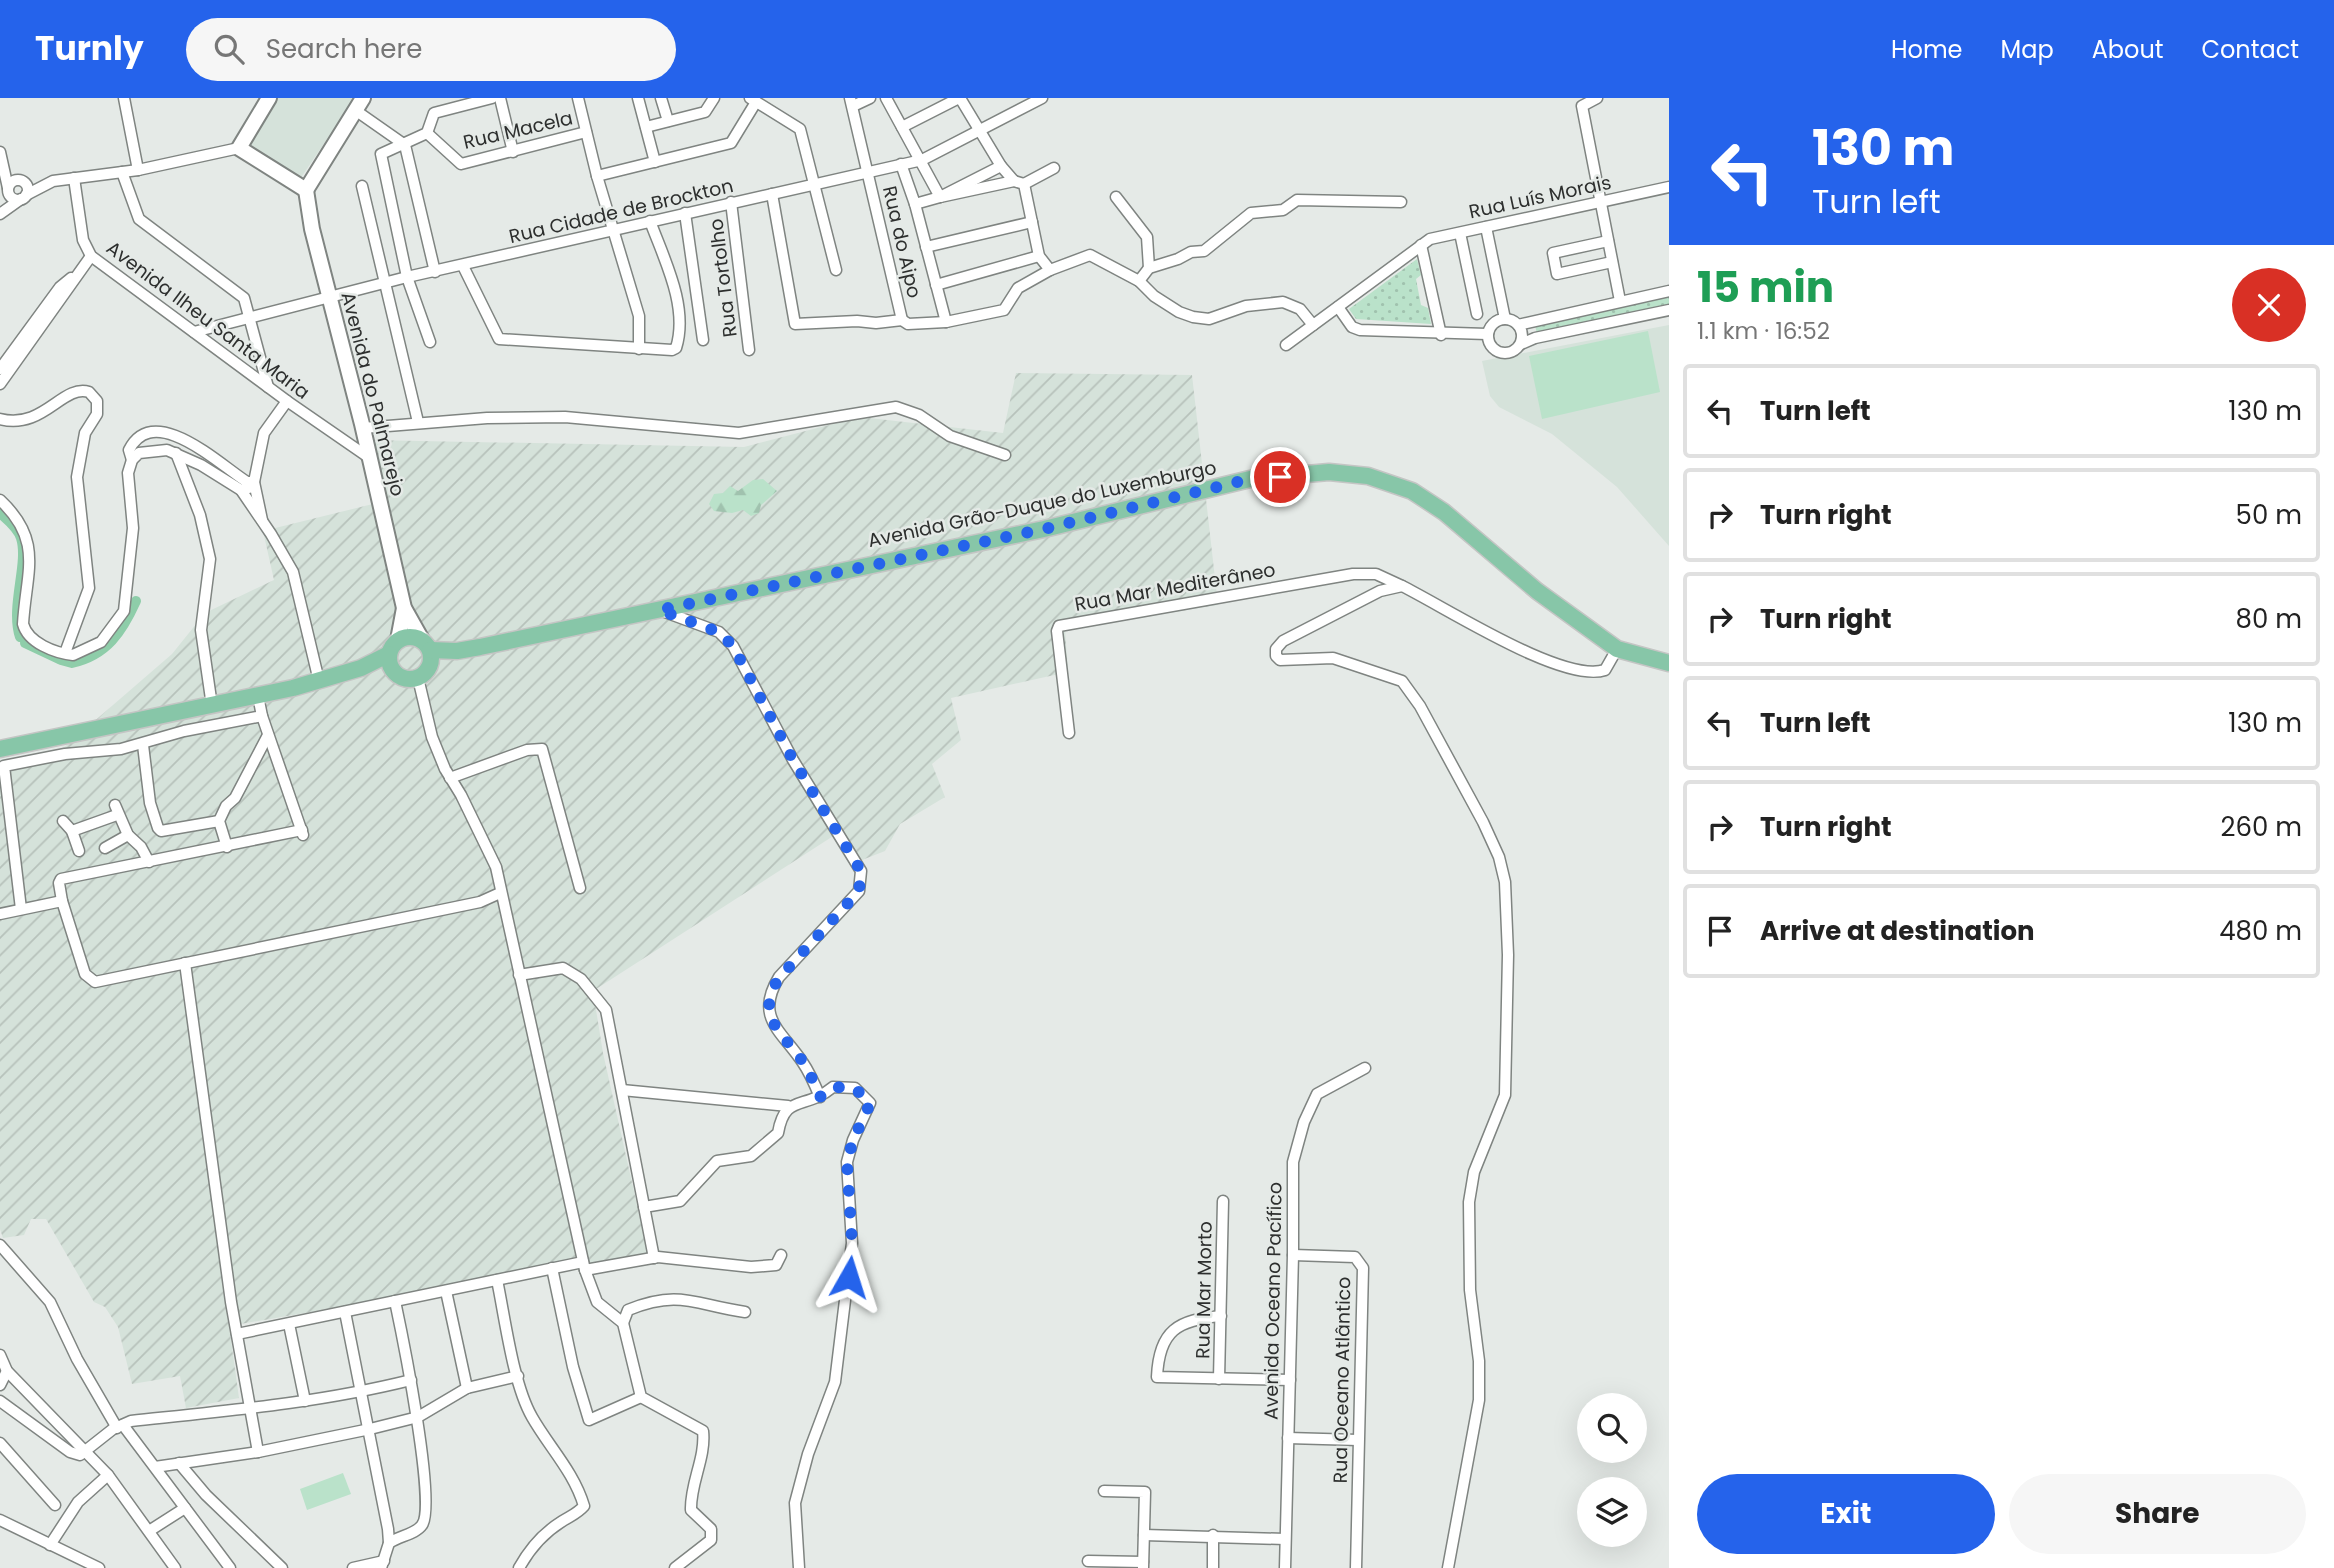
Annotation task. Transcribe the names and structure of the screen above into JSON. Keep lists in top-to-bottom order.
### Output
{
  "streets": {
    "main road": ["Avenida Grão-Duque do Luxemburgo"],
    "street": [
      "Rua Macela",
      "Rua Luís Morais",
      "Rua Cidade de Brockton",
      "Rua do Aipo",
      "Rua Tortolho",
      "Avenida Ilheu Santa Maria",
      "Avenida do Palmarejo",
      "Rua Mar Mediterâneo",
      "Rua Mar Morto",
      "Avenida Oceano Pacífico",
      "Rua Oceano Atlântico"
    ]
  },
  "crossings": [
    ["Rua Cidade de Brockton", "Rua do Aipo"],
    ["Rua Cidade de Brockton", "Rua Tortolho"],
    ["Rua Cidade de Brockton", "Avenida Ilheu Santa Maria"],
    ["Rua Cidade de Brockton", "Avenida do Palmarejo"],
    ["Avenida Ilheu Santa Maria", "Avenida do Palmarejo"],
    ["Avenida do Palmarejo", "Avenida Grão-Duque do Luxemburgo"],
    ["Avenida Oceano Pacífico", "Rua Oceano Atlântico"]
  ],
  "page": {
    "header": "Turnly",
    "search": "Search here",
    "nav": [
      "Home",
      "Map",
      "About",
      "Contact"
    ],
    "turn": ["130 m", "Turn left"],
    "heading": ["15 min", "1.1 km · 16:52"],
    "list": [
      {
        "name": "Turn left",
        "value": "130 m"
      },
      {
        "name": "Turn right",
        "value": "50 m"
      },
      {
        "name": "Turn right",
        "value": "80 m"
      },
      {
        "name": "Turn left",
        "value": "130 m"
      },
      {
        "name": "Turn right",
        "value": "260 m"
      },
      {
        "name": "Arrive at destination",
        "value": "480 m"
      }
    ],
    "buttons": ["Exit", "Share"]
  }
}
